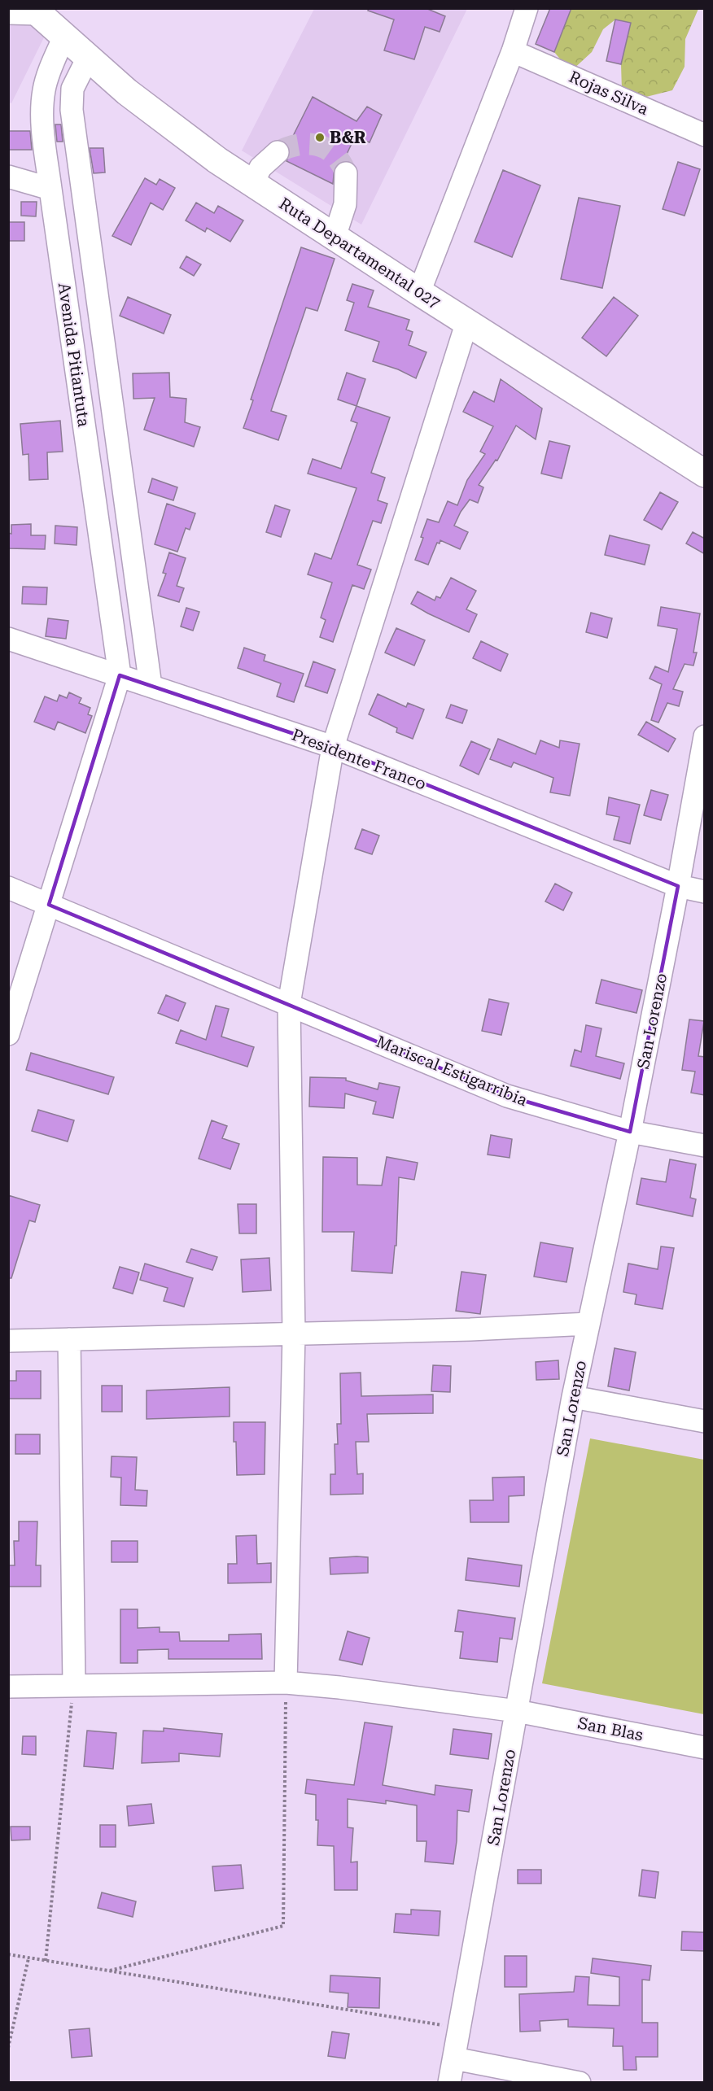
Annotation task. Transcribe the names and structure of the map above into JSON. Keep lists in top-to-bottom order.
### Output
{
  "streets": {
    "main road": ["Ruta Departamental 027"],
    "street": [
      "Rojas Silva",
      "Avenida Pitiantuta",
      "Presidente Franco",
      "San Lorenzo",
      "Mariscal Estigarribia",
      "San Blas"
    ]
  },
  "crossings": [
    ["Ruta Departamental 027", "Avenida Pitiantuta"],
    ["Avenida Pitiantuta", "Presidente Franco"],
    ["Presidente Franco", "San Lorenzo"],
    ["San Lorenzo", "Mariscal Estigarribia"],
    ["San Lorenzo", "San Blas"]
  ],
  "places": ["B&R"]
}
